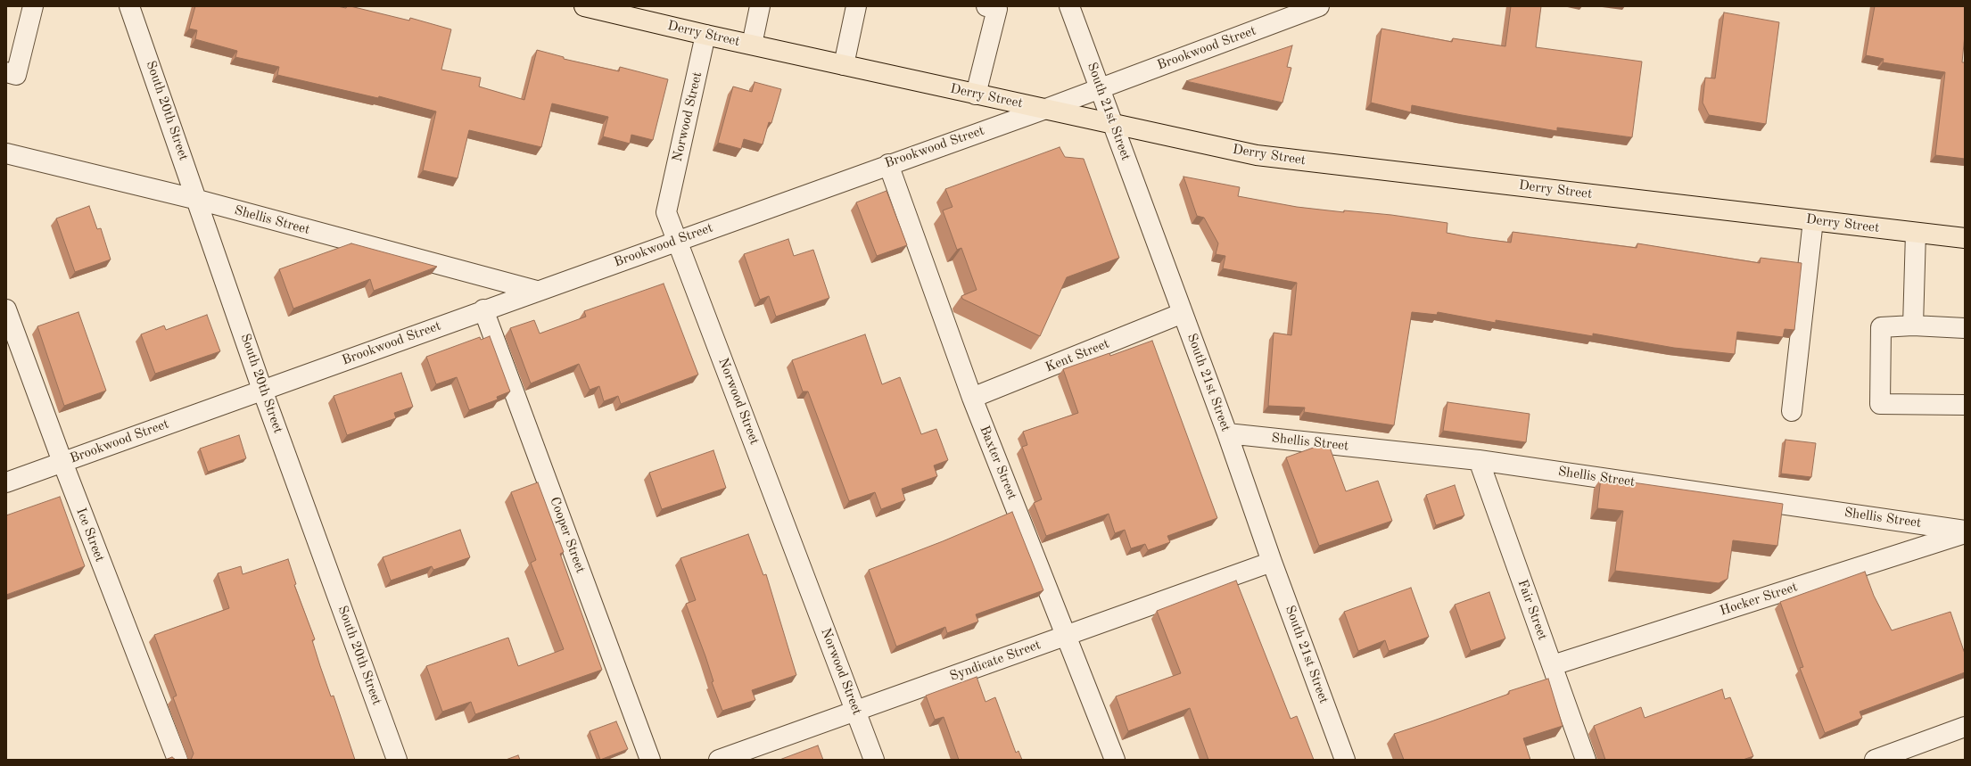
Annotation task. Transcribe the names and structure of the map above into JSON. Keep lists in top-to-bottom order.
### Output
{
  "streets": {
    "main road": ["Derry Street"],
    "street": [
      "Brookwood Street",
      "South 20th Street",
      "South 21st Street",
      "Norwood Street",
      "Shellis Street",
      "Kent Street",
      "Baxter Street",
      "Ice Street",
      "Cooper Street",
      "Hocker Street",
      "Fair Street",
      "Syndicate Street"
    ]
  },
  "crossings": [
    ["Derry Street", "Brookwood Street"],
    ["Derry Street", "South 21st Street"],
    ["Derry Street", "Norwood Street"],
    ["Brookwood Street", "South 20th Street"],
    ["Brookwood Street", "South 21st Street"],
    ["Brookwood Street", "Norwood Street"],
    ["Brookwood Street", "Shellis Street"],
    ["Brookwood Street", "Baxter Street"],
    ["Brookwood Street", "Ice Street"],
    ["Brookwood Street", "Cooper Street"],
    ["South 20th Street", "Shellis Street"],
    ["South 21st Street", "Shellis Street"],
    ["South 21st Street", "Kent Street"],
    ["South 21st Street", "Syndicate Street"],
    ["Norwood Street", "Syndicate Street"],
    ["Shellis Street", "Fair Street"],
    ["Kent Street", "Baxter Street"],
    ["Baxter Street", "Syndicate Street"],
    ["Hocker Street", "Fair Street"]
  ]
}
